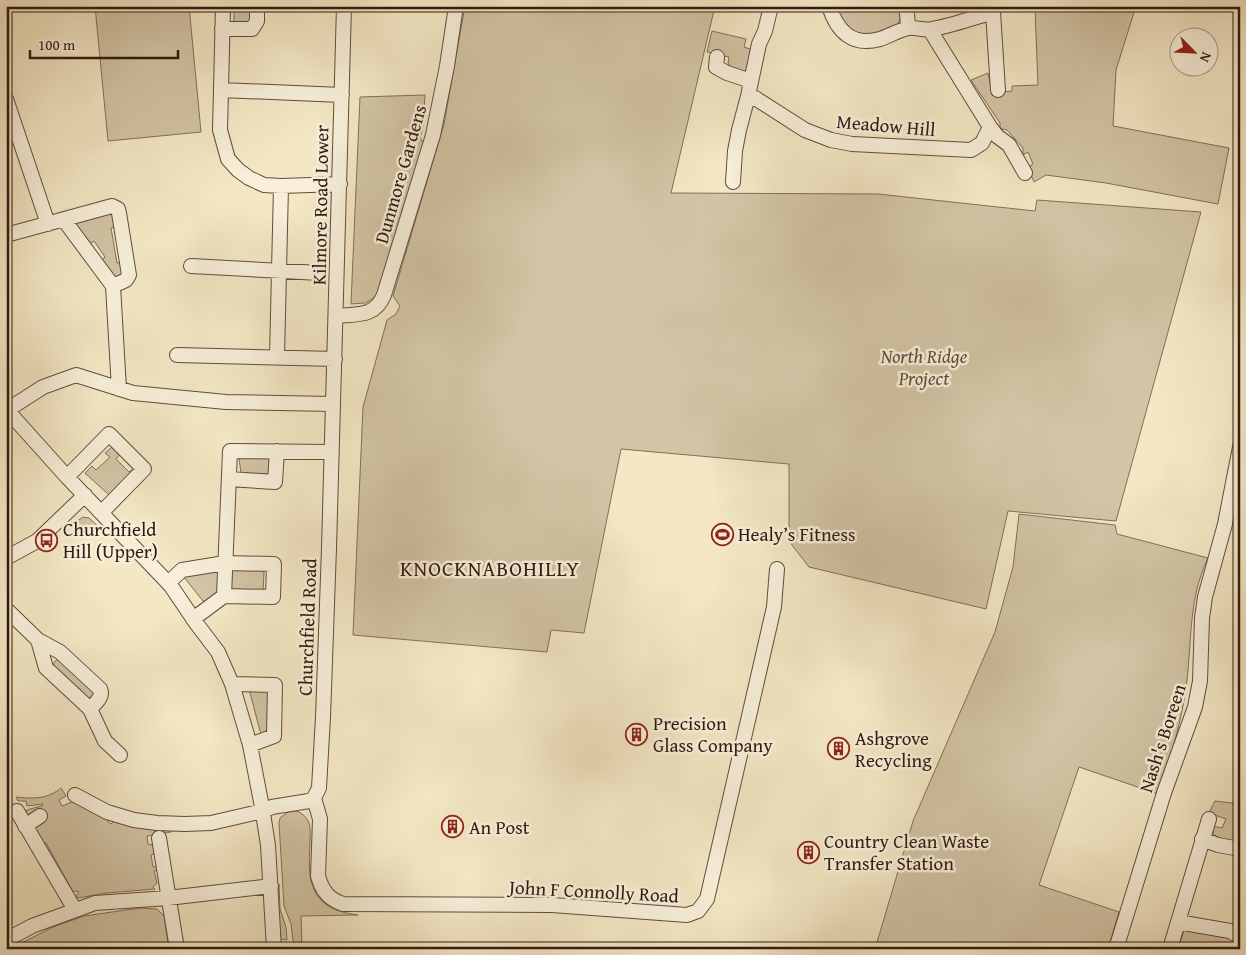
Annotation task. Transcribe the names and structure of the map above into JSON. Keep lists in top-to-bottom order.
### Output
{
  "streets": {
    "street": [
      "Meadow Hill",
      "Dunmore Gardens",
      "Kilmore Road Lower",
      "Churchfield Road",
      "Nash's Boreen",
      "John F Connolly Road"
    ]
  },
  "crossings": [
    ["Dunmore Gardens", "Kilmore Road Lower"],
    ["Kilmore Road Lower", "Churchfield Road"],
    ["Churchfield Road", "John F Connolly Road"]
  ],
  "districts": ["KNOCKNABOHILLY"],
  "parks": ["North Ridge Project"],
  "places": {
    "sports": ["Healy’s Fitness"],
    "bus stop": ["Churchfield Hill (Upper)"],
    "building": [
      "Precision Glass Company",
      "Ashgrove Recycling",
      "An Post",
      "Country Clean Waste Transfer Station"
    ]
  },
  "scale_bar": "100 m",
  "north": "bottom right"
}
